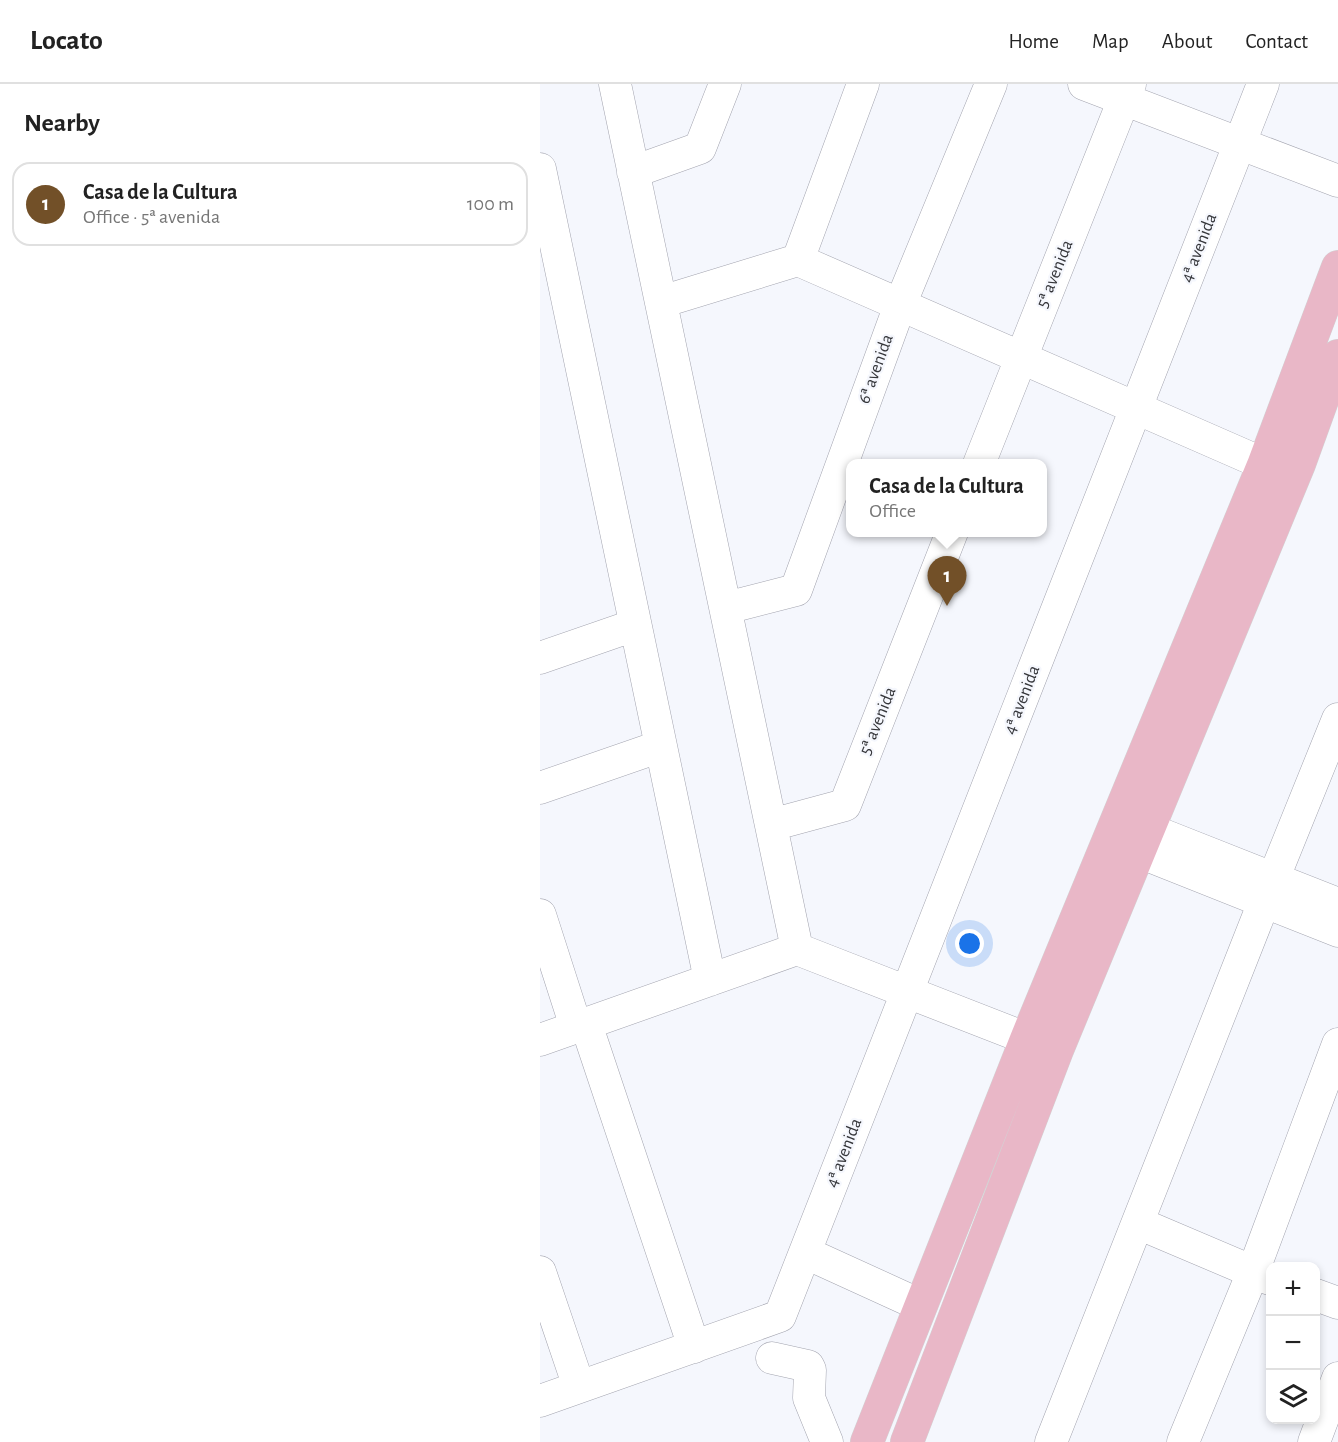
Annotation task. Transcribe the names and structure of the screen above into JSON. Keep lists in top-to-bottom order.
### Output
{
  "streets": {
    "street": ["4ª avenida", "5ª avenida", "6ª avenida"]
  },
  "page": {
    "header": "Locato",
    "nav": [
      "Home",
      "Map",
      "About",
      "Contact"
    ],
    "heading": "Nearby",
    "list": [
      {
        "mark": "1",
        "name": "Casa de la Cultura",
        "note": "Office · 5ª avenida",
        "value": "100 m"
      }
    ],
    "popup": ["Casa de la Cultura", "Office"],
    "pins": "1",
    "map_buttons": ["+", "−"]
  }
}
